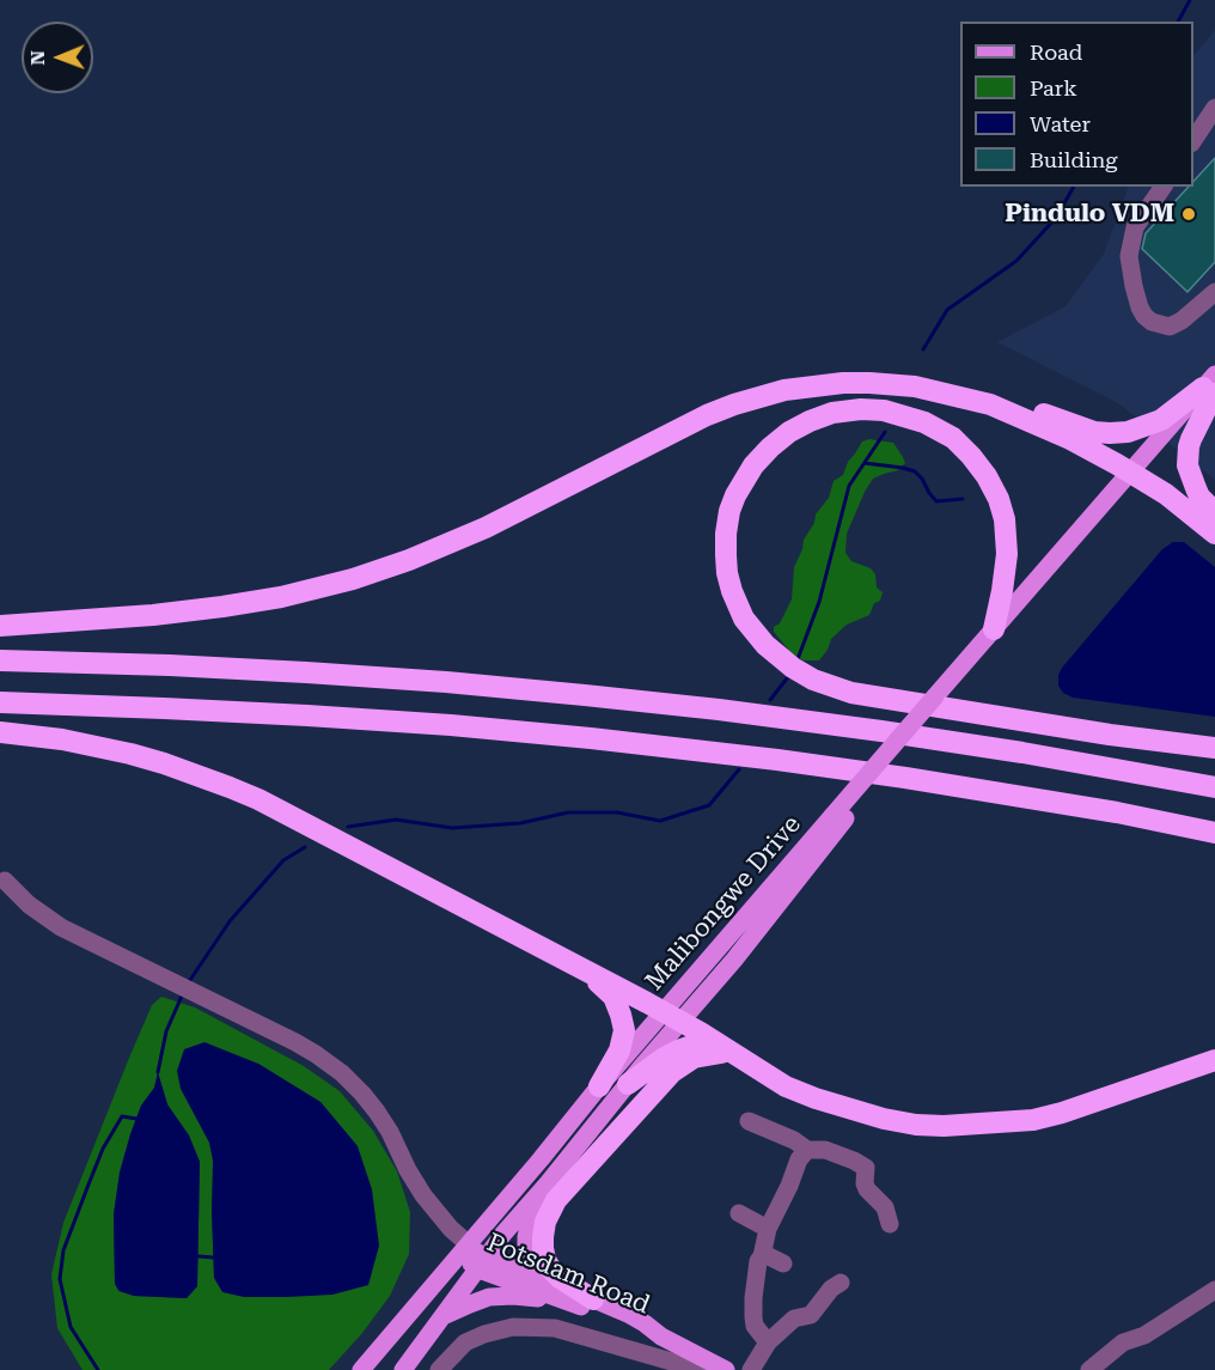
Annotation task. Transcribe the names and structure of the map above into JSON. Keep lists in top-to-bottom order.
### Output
{
  "streets": {
    "main road": ["Malibongwe Drive", "Potsdam Road"]
  },
  "crossings": [
    ["Malibongwe Drive", "Potsdam Road"]
  ],
  "places": ["Pindulo VDM"],
  "legend": [
    "Road",
    "Park",
    "Water",
    "Building"
  ],
  "north": "left"
}
